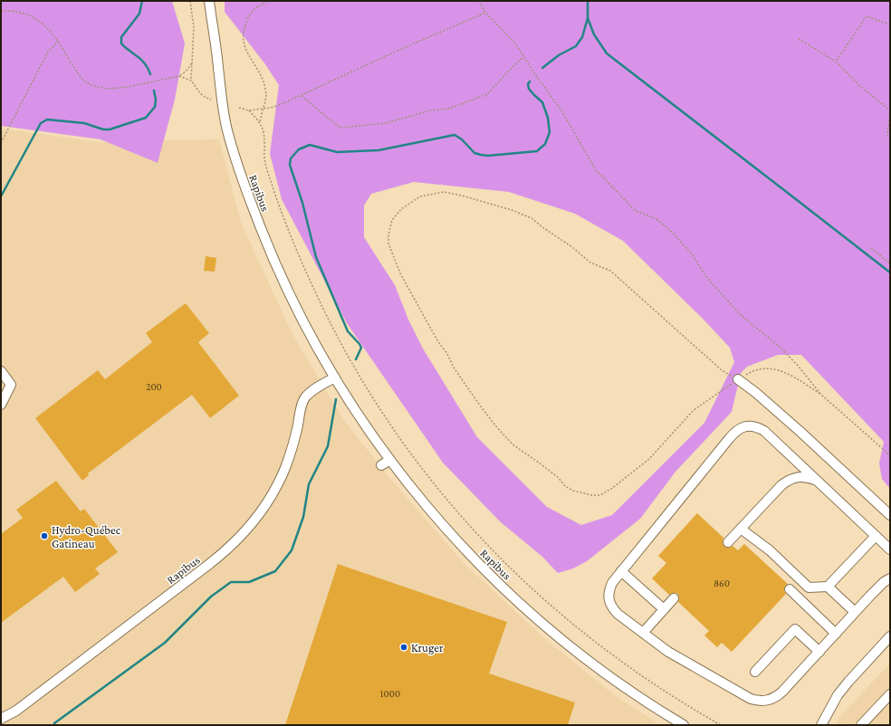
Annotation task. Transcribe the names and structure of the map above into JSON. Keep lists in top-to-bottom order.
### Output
{
  "streets": {
    "lane": ["Rapibus"]
  },
  "places": ["Hydro-Québec Gatineau", "Kruger"],
  "house_numbers": ["200", "860", "1000"]
}
